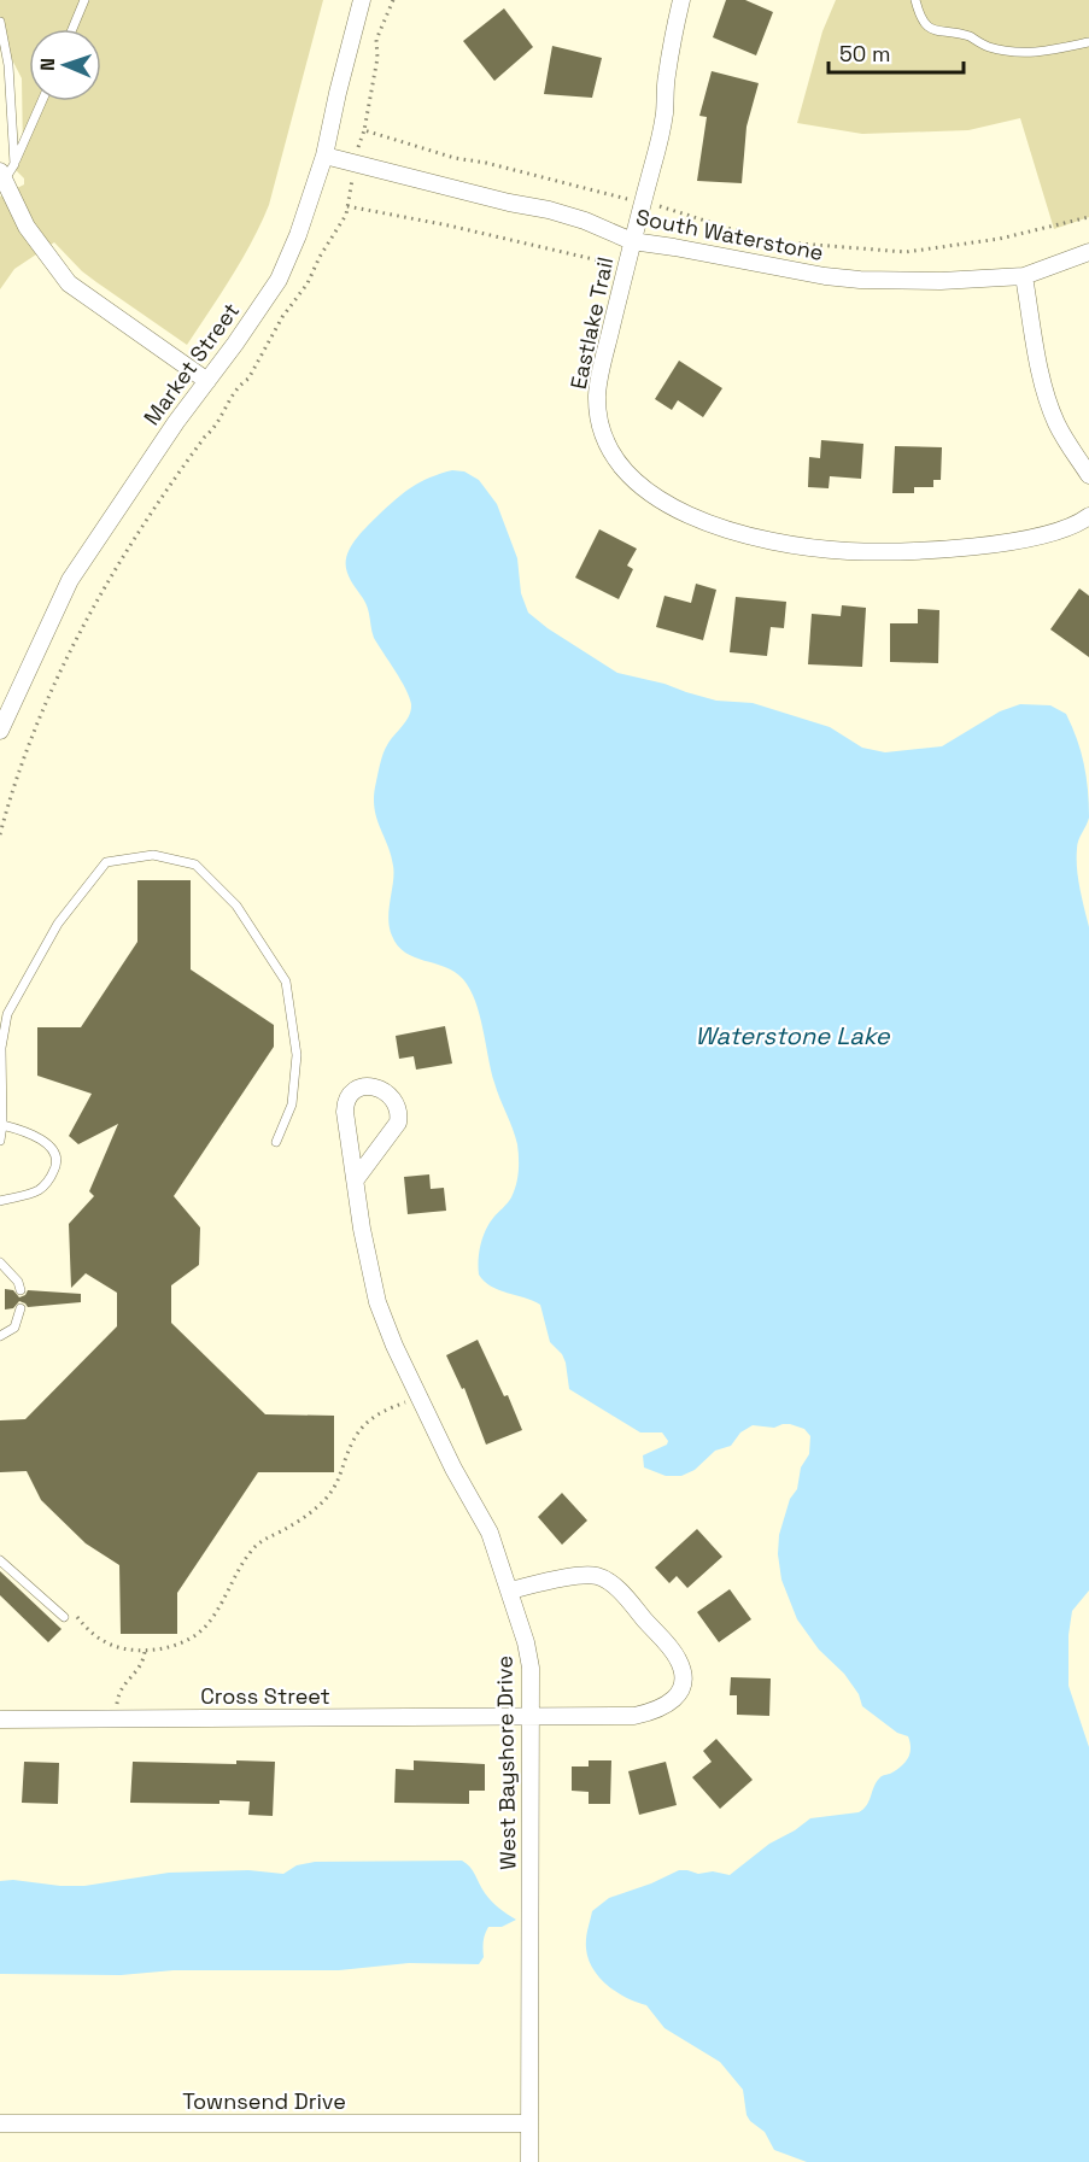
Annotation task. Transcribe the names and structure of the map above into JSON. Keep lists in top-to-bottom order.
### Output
{
  "streets": {
    "street": [
      "South Waterstone",
      "Eastlake Trail",
      "Market Street",
      "Cross Street",
      "West Bayshore Drive",
      "Townsend Drive"
    ]
  },
  "crossings": [
    ["South Waterstone", "Eastlake Trail"],
    ["South Waterstone", "Market Street"],
    ["Cross Street", "West Bayshore Drive"],
    ["West Bayshore Drive", "Townsend Drive"]
  ],
  "water": ["Waterstone Lake"],
  "scale_bar": "50 m",
  "north": "left"
}
